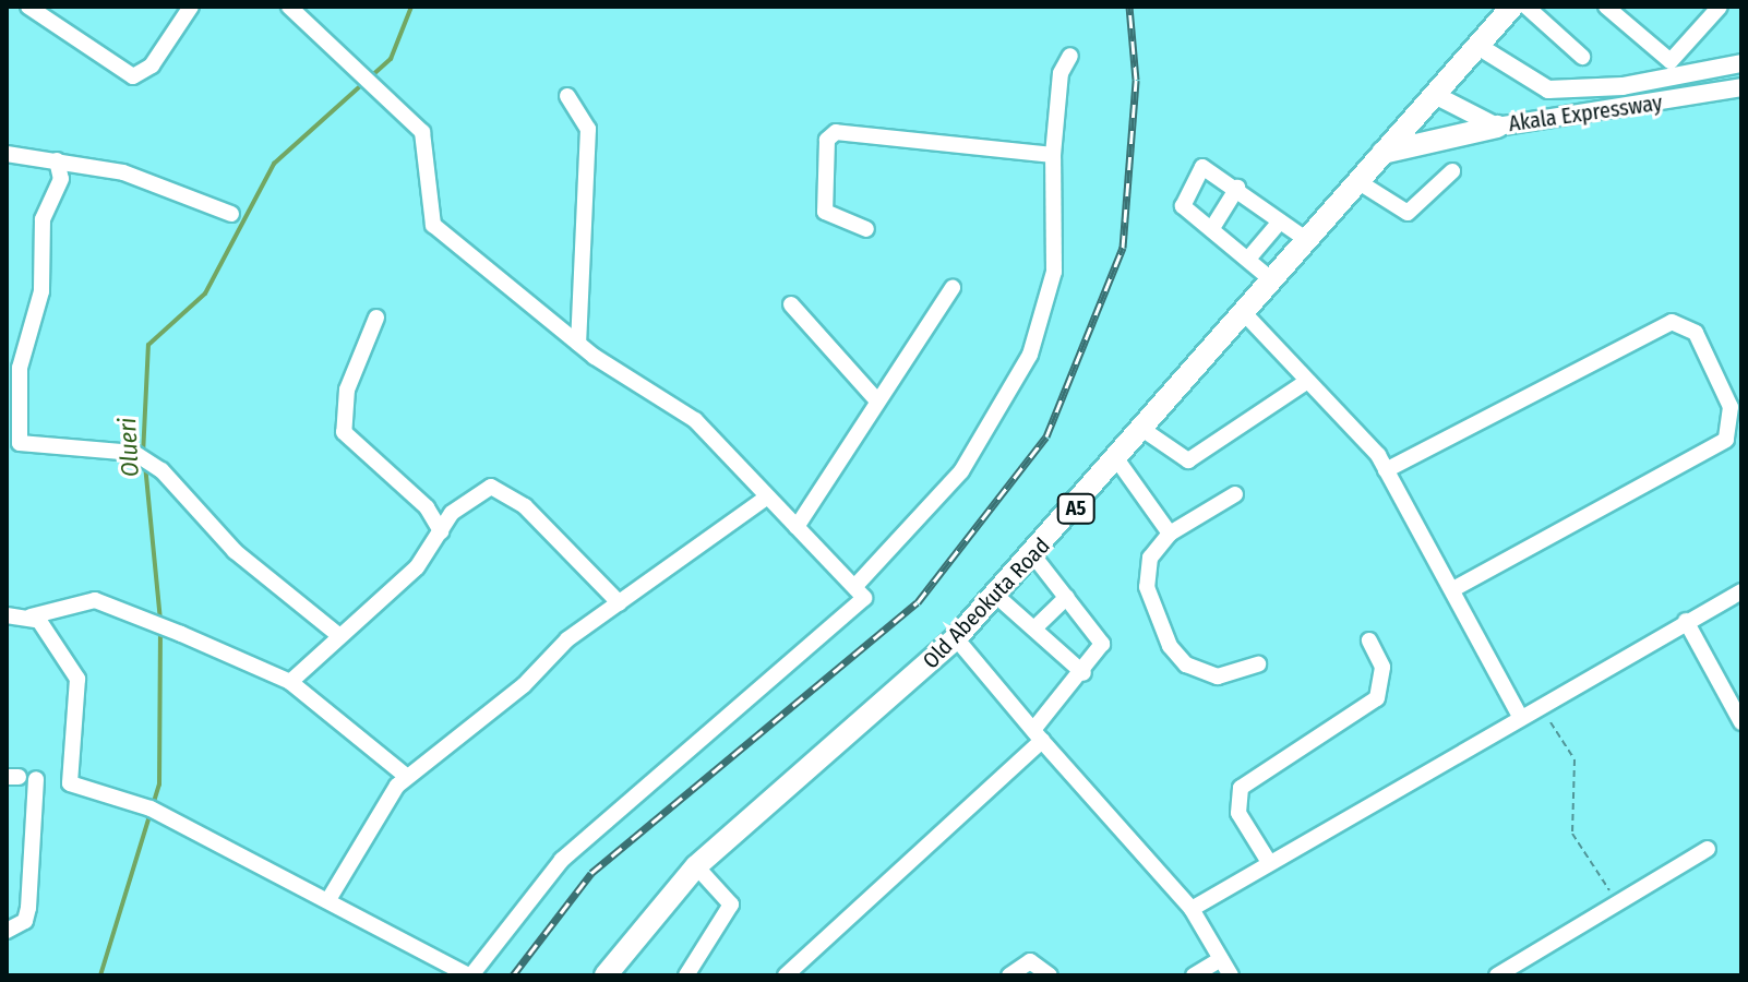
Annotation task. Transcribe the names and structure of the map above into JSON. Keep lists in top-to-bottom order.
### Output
{
  "streets": {
    "highway": ["A5", "Old Abeokuta Road"],
    "main road": ["Akala Expressway"]
  },
  "crossings": [
    ["Akala Expressway", "Old Abeokuta Road"]
  ],
  "water": ["Olueri"]
}
